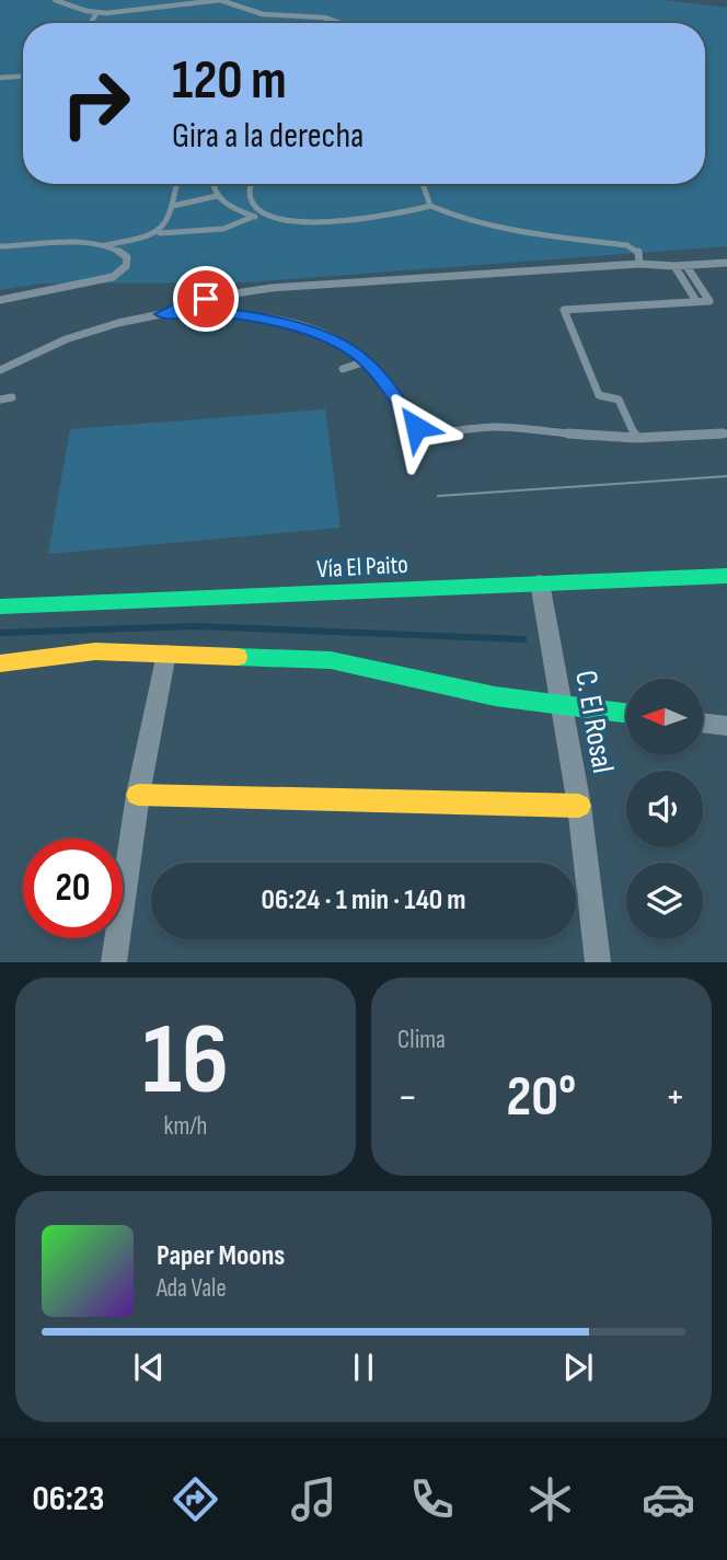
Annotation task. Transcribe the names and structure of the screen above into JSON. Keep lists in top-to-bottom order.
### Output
{
  "streets": {
    "street": ["Vía El Paito", "C. El Rosal"]
  },
  "crossings": [
    ["Vía El Paito", "C. El Rosal"]
  ],
  "north": "left",
  "page": {
    "turn": ["120 m", "Gira a la derecha"],
    "limit": "20",
    "trip": "06:24 · 1 min · 140 m",
    "tile": [
      ["16", "km/h"],
      "Clima"
    ],
    "heat": ["−", "20°", "+"],
    "song": ["Paper Moons", "Ada Vale"],
    "tabs": "06:23"
  }
}
